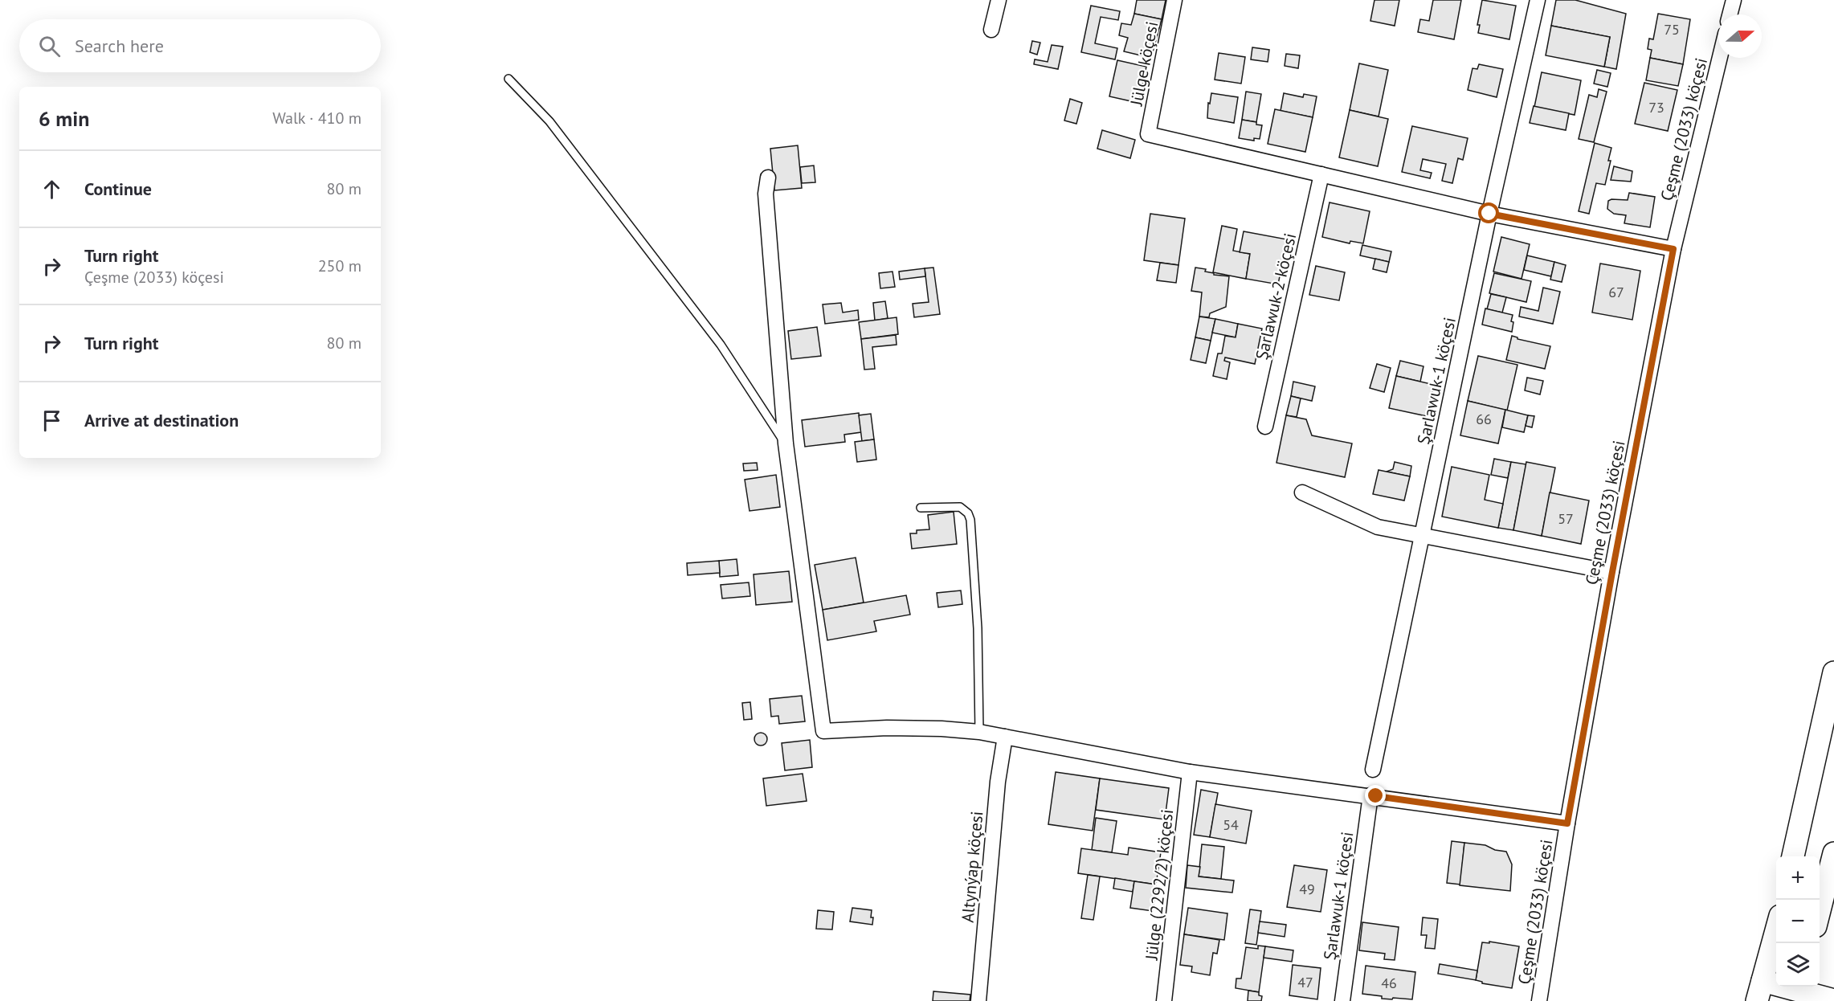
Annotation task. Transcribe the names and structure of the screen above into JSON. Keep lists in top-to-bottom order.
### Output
{
  "streets": {
    "street": [
      "Jülge köçesi",
      "Çeşme (2033) köçesi",
      "Şarlawuk-2 köçesi",
      "Şarlawuk-1 köçesi",
      "Altynýap köçesi",
      "Jülge (2292/2) köçesi"
    ]
  },
  "crossings": [
    ["Jülge köçesi", "Şarlawuk-2 köçesi"]
  ],
  "house_numbers": [
    "75",
    "73",
    "67",
    "66",
    "57",
    "54",
    "49",
    "47",
    "46"
  ],
  "north": "right",
  "page": {
    "search": "Search here",
    "heading": ["6 min", "Walk · 410 m"],
    "list": [
      ["Continue", "80 m"],
      ["Turn right", "Çeşme (2033) köçesi", "250 m"],
      ["Turn right", "80 m"],
      "Arrive at destination"
    ],
    "map_buttons": ["+", "−"]
  }
}
